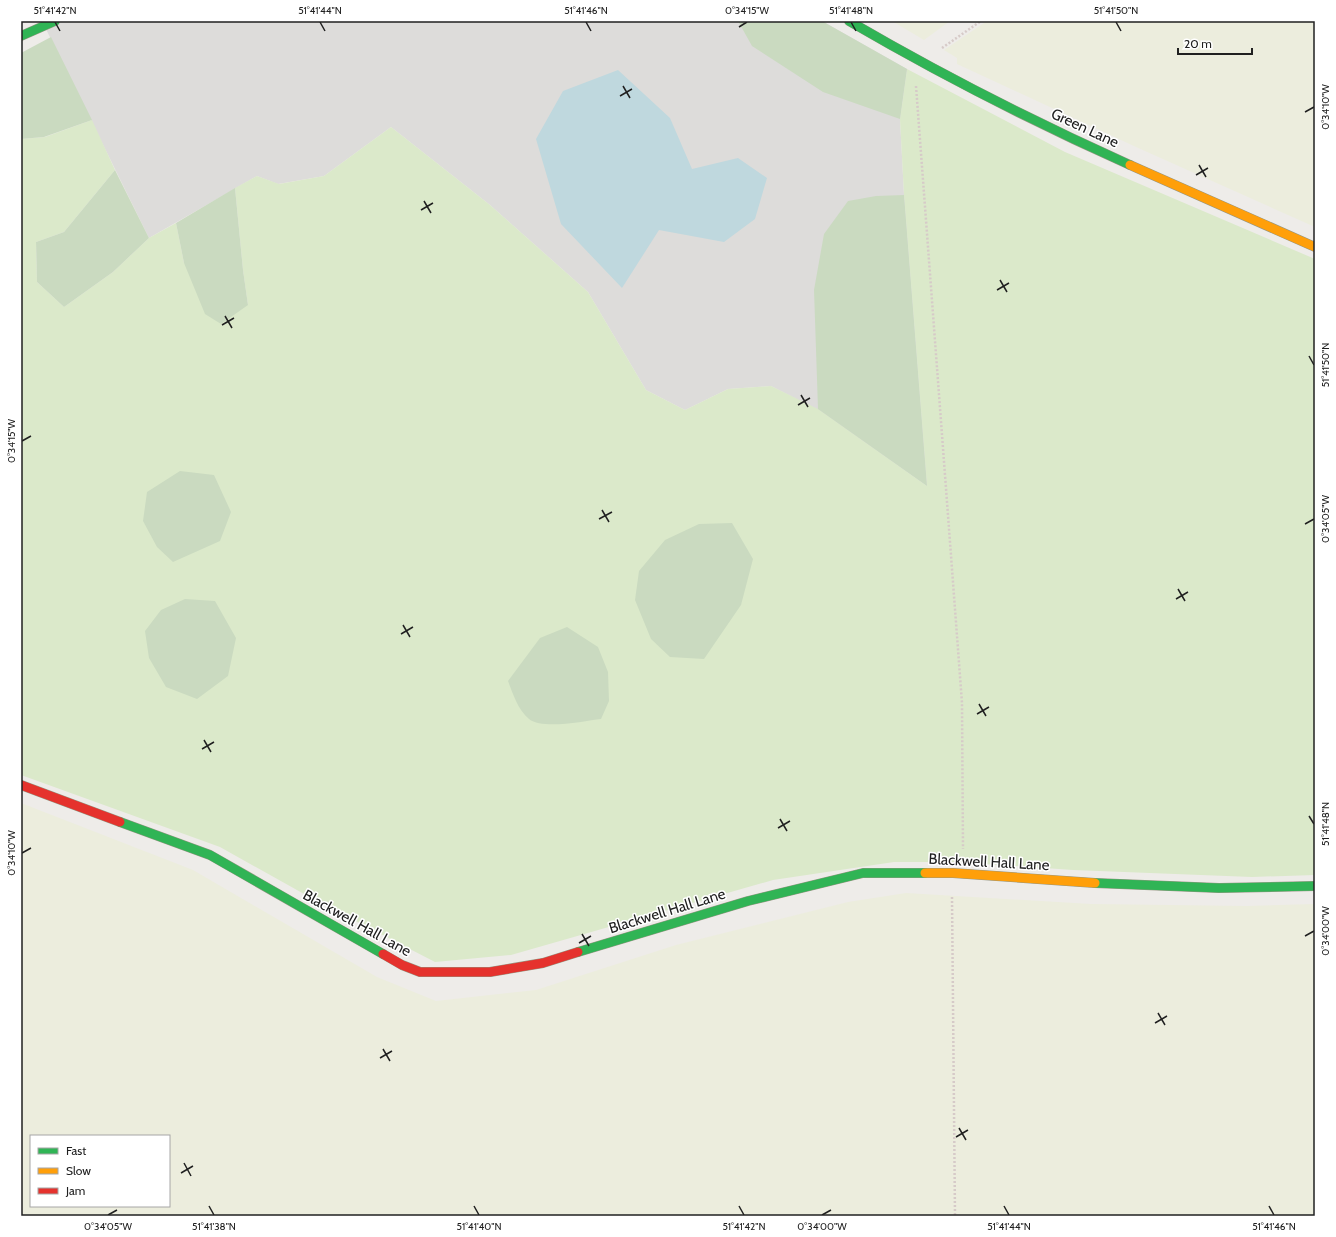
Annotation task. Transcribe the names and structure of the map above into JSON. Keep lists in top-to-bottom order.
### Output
{
  "streets": {
    "street": ["Green Lane", "Blackwell Hall Lane"]
  },
  "legend": ["Fast", "Slow", "Jam"],
  "scale_bar": "20 m",
  "coordinates": [
    "51°41'42\"N",
    "51°41'44\"N",
    "51°41'46\"N",
    "0°34'15\"W",
    "51°41'48\"N",
    "51°41'50\"N",
    "0°34'10\"W",
    "0°34'05\"W",
    "0°34'00\"W",
    "51°41'38\"N",
    "51°41'40\"N"
  ]
}
